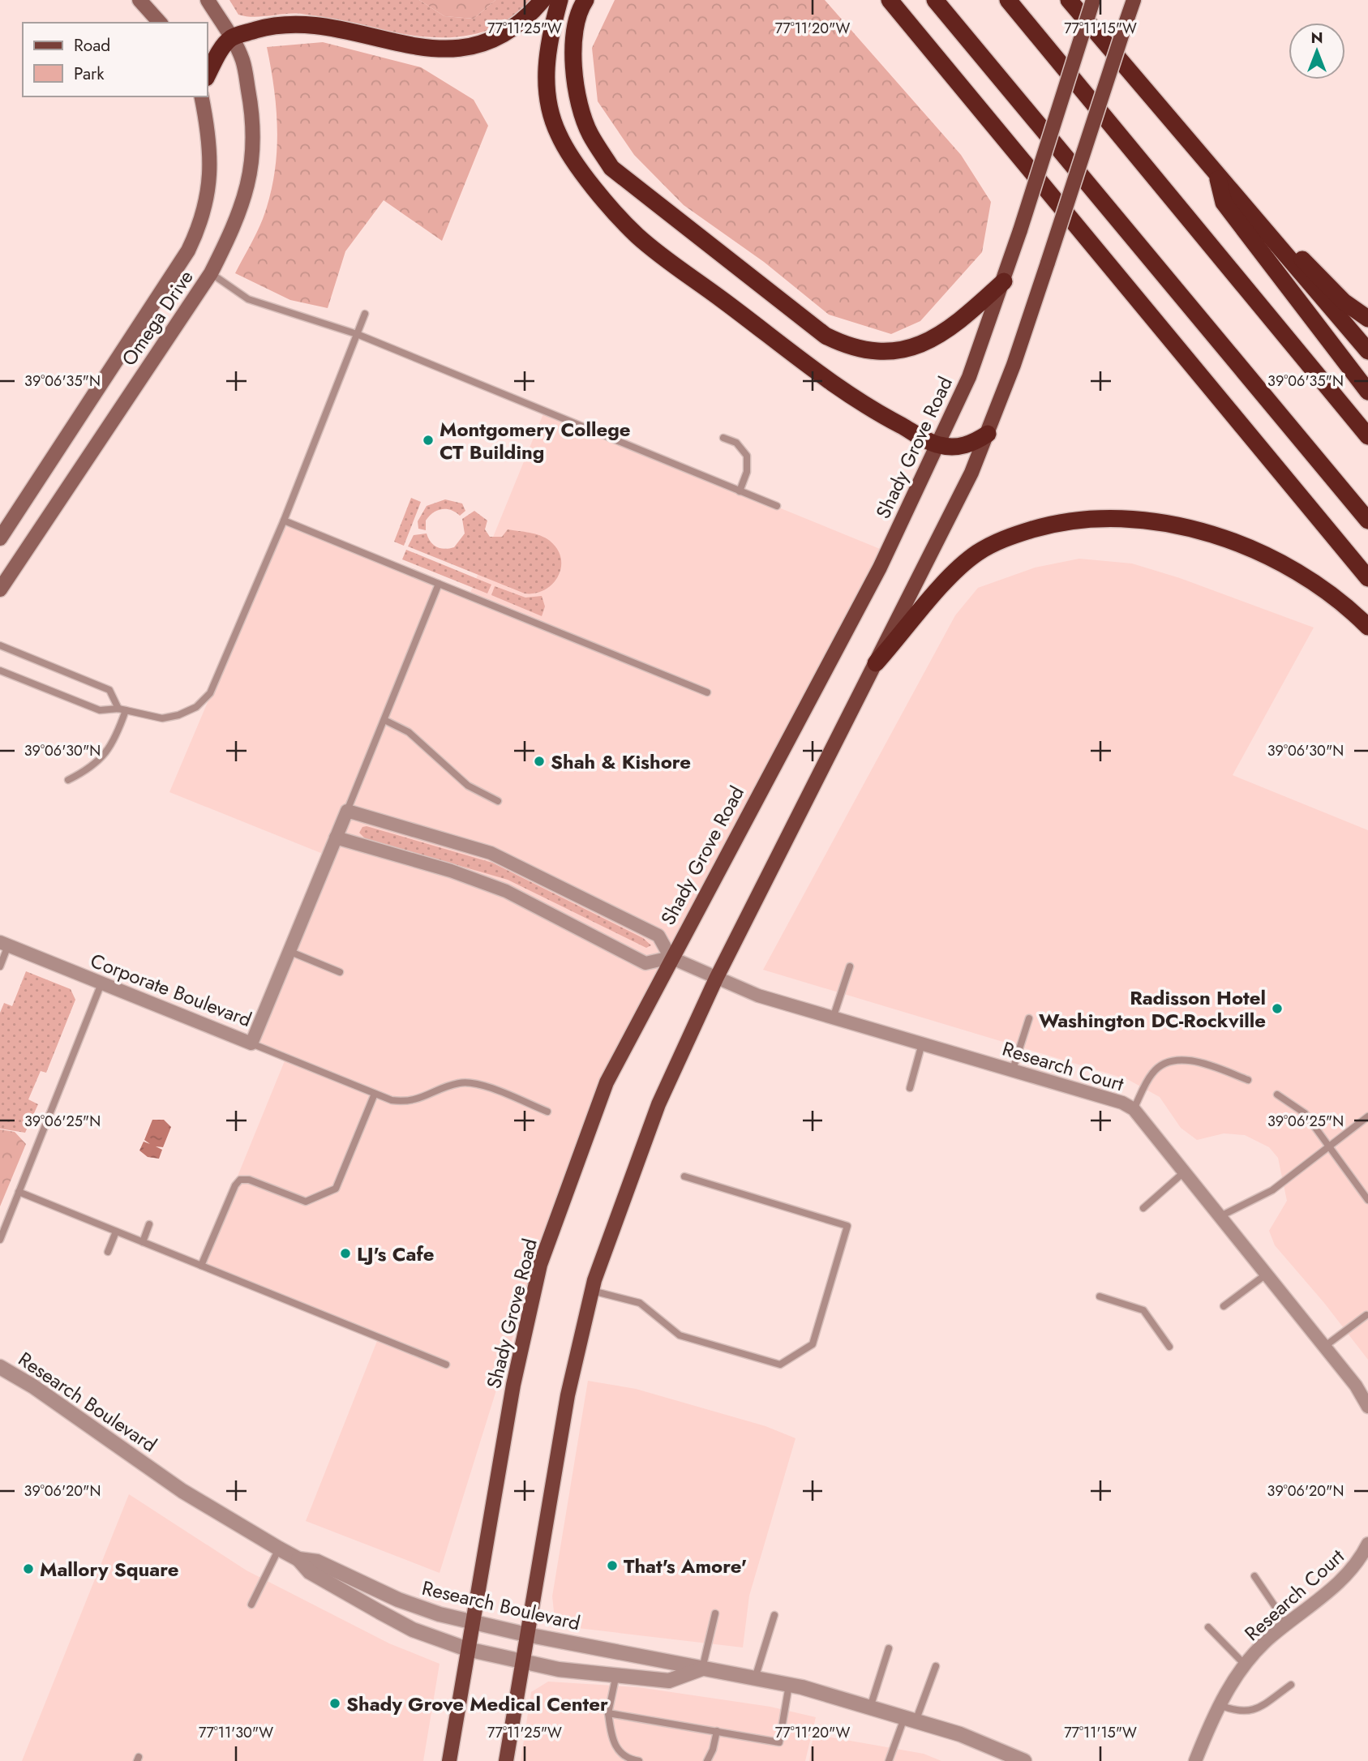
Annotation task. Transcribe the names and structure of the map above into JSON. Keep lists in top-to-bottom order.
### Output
{
  "streets": {
    "main road": ["Omega Drive", "Shady Grove Road"],
    "street": ["Corporate Boulevard", "Research Court", "Research Boulevard"]
  },
  "crossings": [
    ["Shady Grove Road", "Research Boulevard"]
  ],
  "places": [
    "Montgomery College CT Building",
    "Shah & Kishore",
    "Radisson Hotel Washington DC-Rockville",
    "LJ's Cafe",
    "That's Amore'",
    "Mallory Square",
    "Shady Grove Medical Center"
  ],
  "legend": ["Road", "Park"],
  "north": "top",
  "coordinates": [
    "77°11'25\"W",
    "77°11'20\"W",
    "77°11'15\"W",
    "39°06'35\"N",
    "39°06'30\"N",
    "39°06'25\"N",
    "39°06'20\"N",
    "77°11'30\"W"
  ]
}
